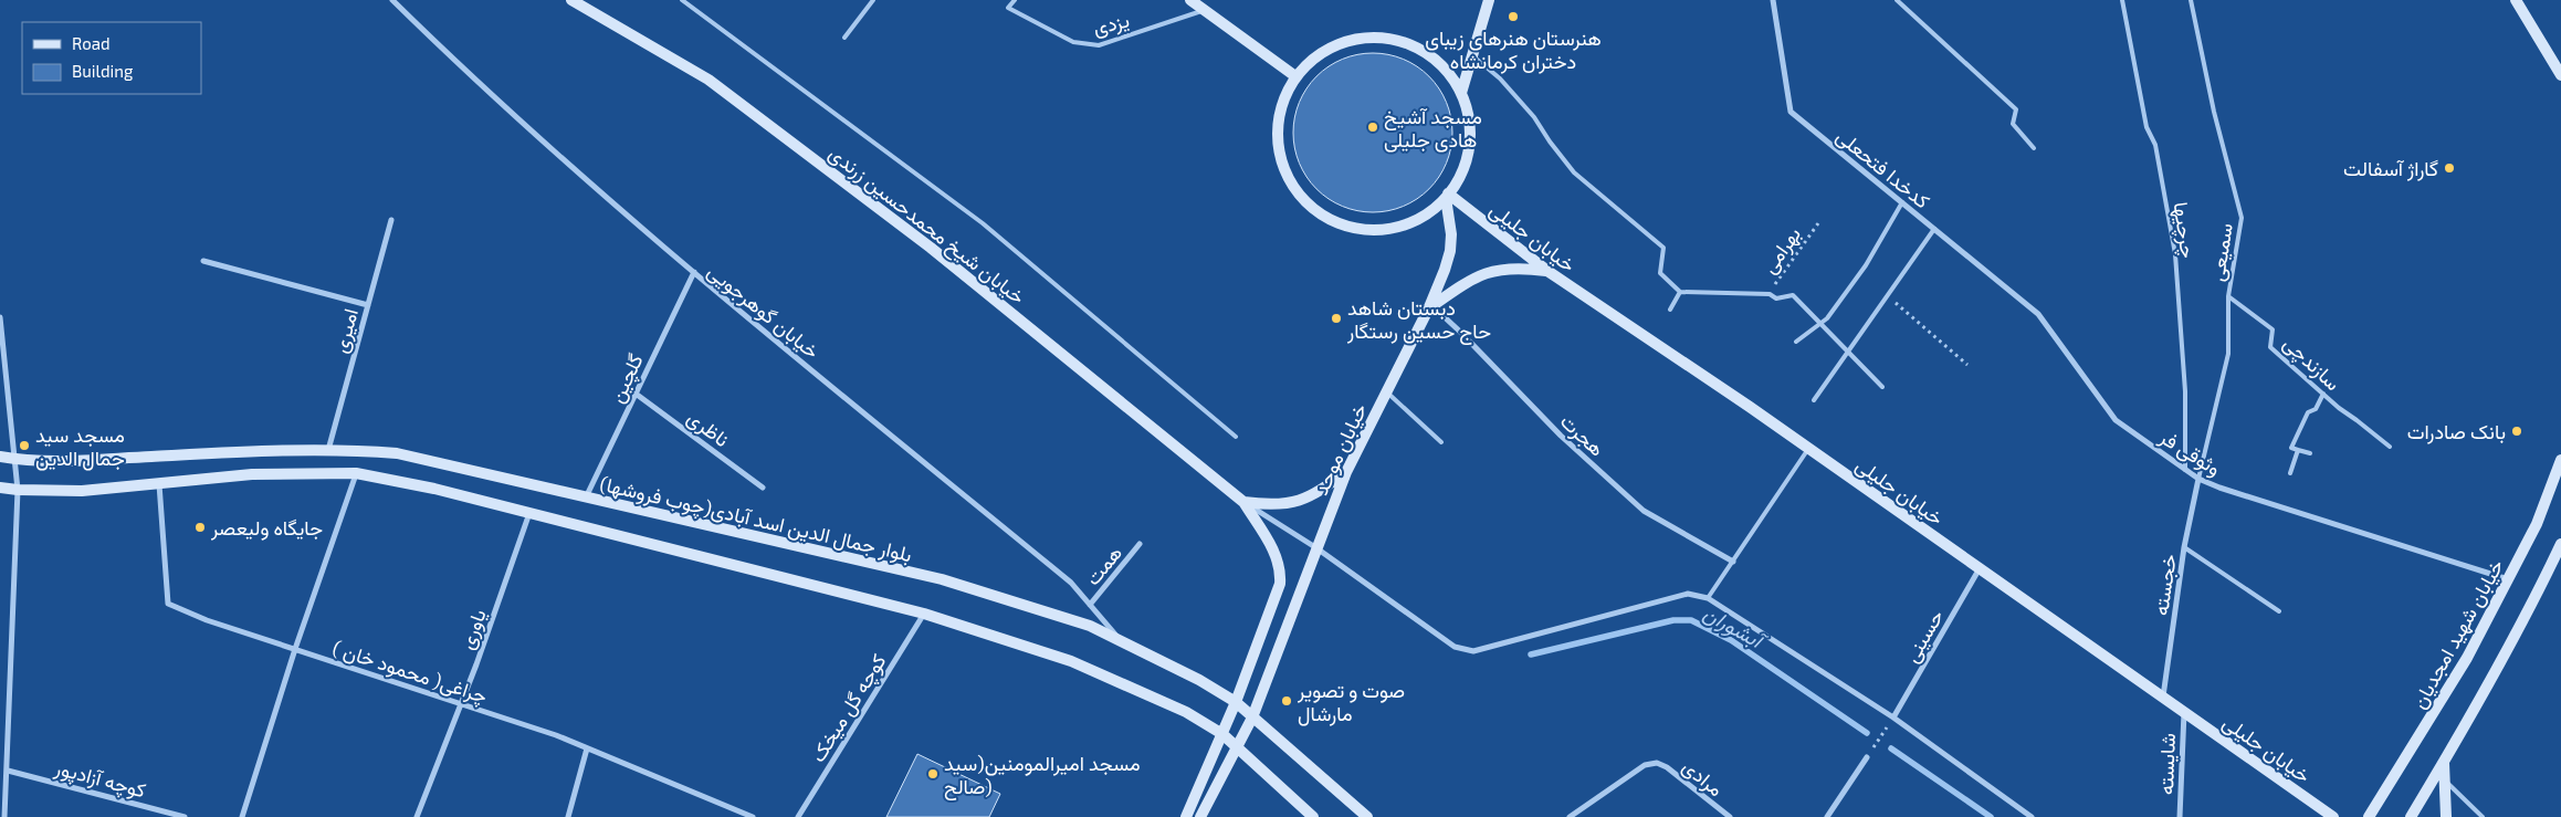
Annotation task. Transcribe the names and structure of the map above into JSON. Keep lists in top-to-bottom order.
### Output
{
  "streets": {
    "main road": [
      "خیابان شیخ محمدحسین زرندی",
      "خیابان جلیلی",
      "خیابان موحد",
      "بلوار جمال الدین اسد آبادی(چوب فروشها)",
      "خیابان شهید امجدیان"
    ],
    "street": [
      "کدخدا فتحعلی",
      "خیابان گوهرجویی",
      "امیری",
      "گلچین",
      "ناظری",
      "هجرت",
      "وثوقی فر",
      "همت",
      "خجسته",
      "یاوری",
      "حسینی",
      "چراغی( محمود خان )",
      "کوچه گل میخک",
      "شایسته",
      "مرادی",
      "کوچه آزادپور"
    ],
    "lane": [
      "یزدی",
      "چرچیها",
      "سمیعی",
      "سازندچی"
    ],
    "path": ["بهرامی"]
  },
  "crossings": [
    ["کدخدا فتحعلی", "وثوقی فر"],
    ["چرچیها", "وثوقی فر"],
    ["خیابان جلیلی", "خیابان موحد"],
    ["خیابان جلیلی", "خجسته"],
    ["خیابان جلیلی", "حسینی"],
    ["خیابان جلیلی", "شایسته"],
    ["سمیعی", "سازندچی"],
    ["سمیعی", "وثوقی فر"],
    ["سمیعی", "خجسته"],
    ["خیابان گوهرجویی", "گلچین"],
    ["خیابان گوهرجویی", "بلوار جمال الدین اسد آبادی(چوب فروشها)"],
    ["خیابان گوهرجویی", "همت"],
    ["امیری", "بلوار جمال الدین اسد آبادی(چوب فروشها)"],
    ["گلچین", "ناظری"],
    ["گلچین", "بلوار جمال الدین اسد آبادی(چوب فروشها)"],
    ["هجرت", "خیابان موحد"],
    ["خیابان موحد", "بلوار جمال الدین اسد آبادی(چوب فروشها)"],
    ["وثوقی فر", "خجسته"],
    ["وثوقی فر", "خیابان شهید امجدیان"],
    ["یاوری", "چراغی( محمود خان )"]
  ],
  "water": ["آبشوران"],
  "places": [
    "هنرستان هنرهای زیبای دختران کرمانشاه",
    "مسجد آشیخ هادی جلیلی",
    "گاراژ آسفالت",
    "دبستان شاهد حاج حسین رستگار",
    "بانک صادرات",
    "مسجد سید جمال الدین",
    "جایگاه ولیعصر",
    "صوت و تصویر مارشال",
    "مسجد امیرالمومنین(سید صالح)"
  ],
  "legend": ["Road", "Building"]
}
